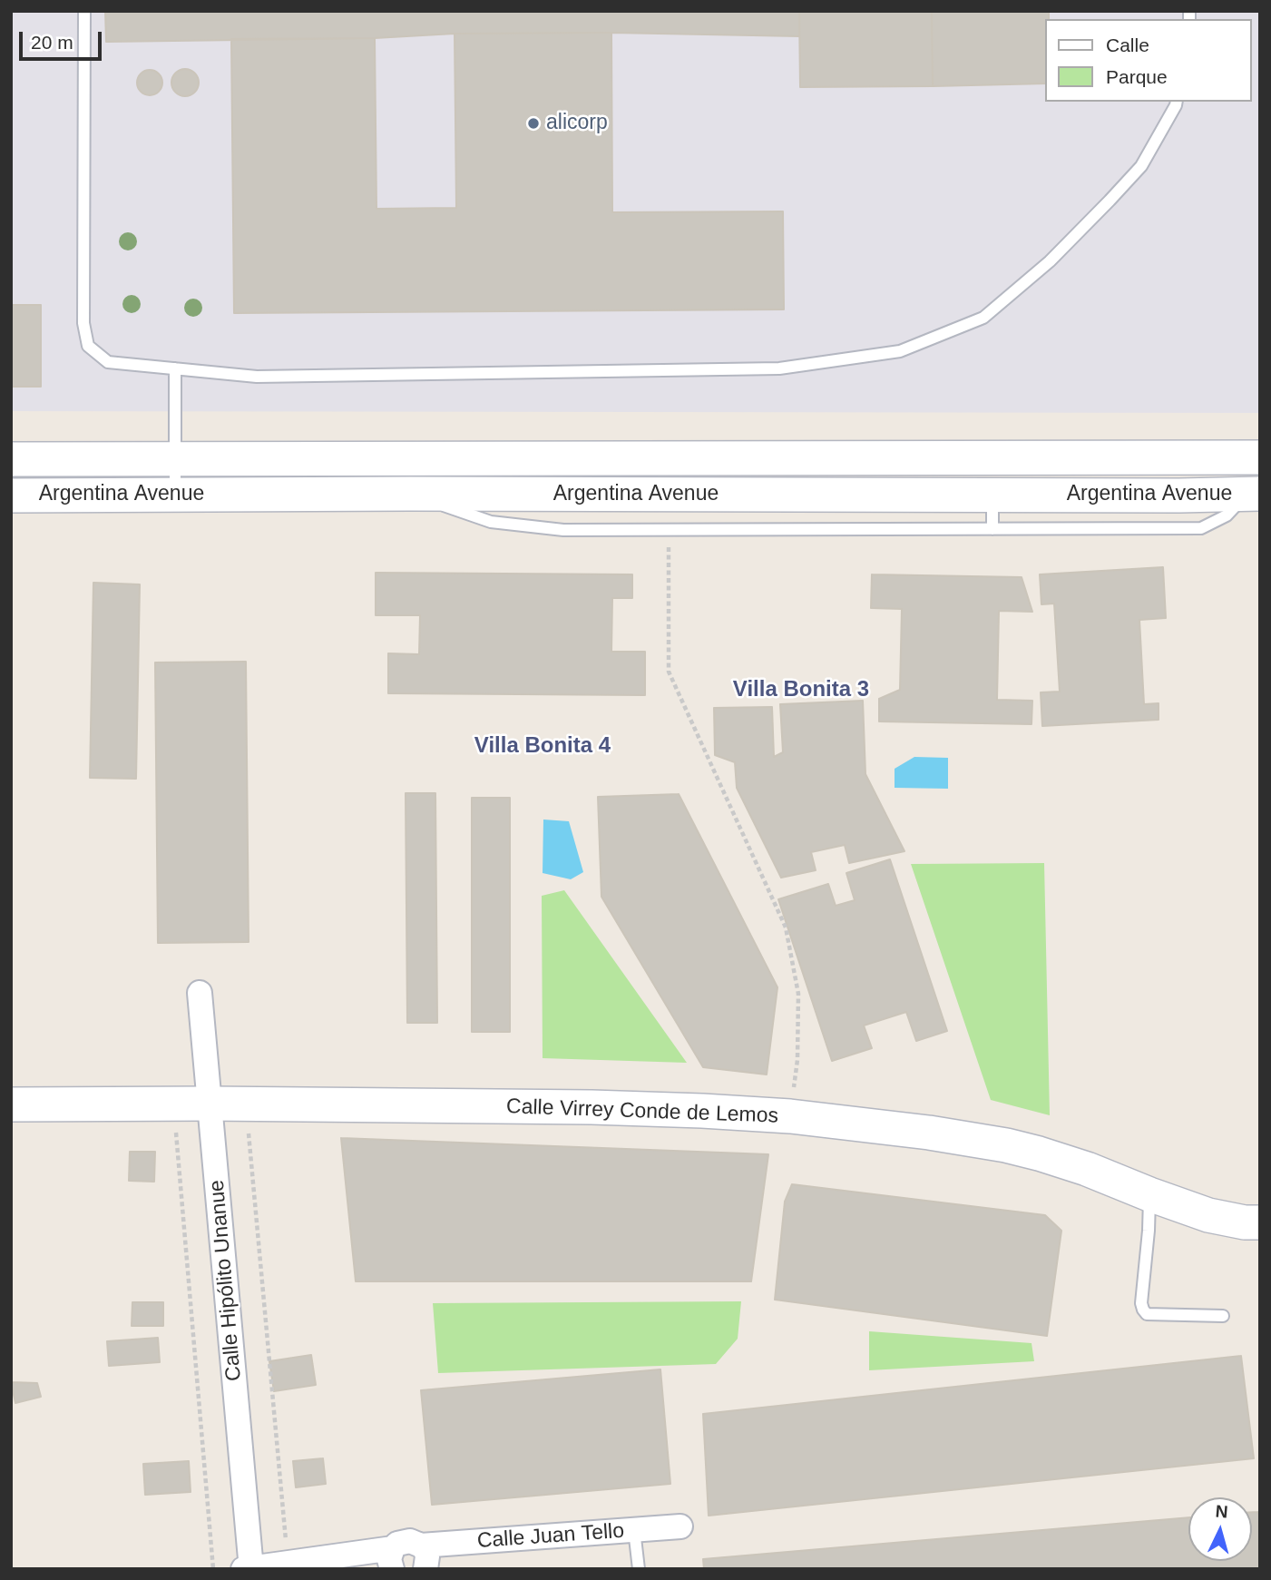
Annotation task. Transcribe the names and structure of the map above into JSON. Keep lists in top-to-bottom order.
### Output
{
  "streets": {
    "main road": ["Argentina Avenue", "Calle Virrey Conde de Lemos"],
    "street": ["Calle Hipólito Unanue", "Calle Juan Tello"]
  },
  "crossings": [
    ["Calle Virrey Conde de Lemos", "Calle Hipólito Unanue"],
    ["Calle Hipólito Unanue", "Calle Juan Tello"]
  ],
  "districts": ["Villa Bonita 3", "Villa Bonita 4"],
  "places": ["alicorp"],
  "legend": ["Calle", "Parque"],
  "scale_bar": "20 m",
  "north": "top"
}
